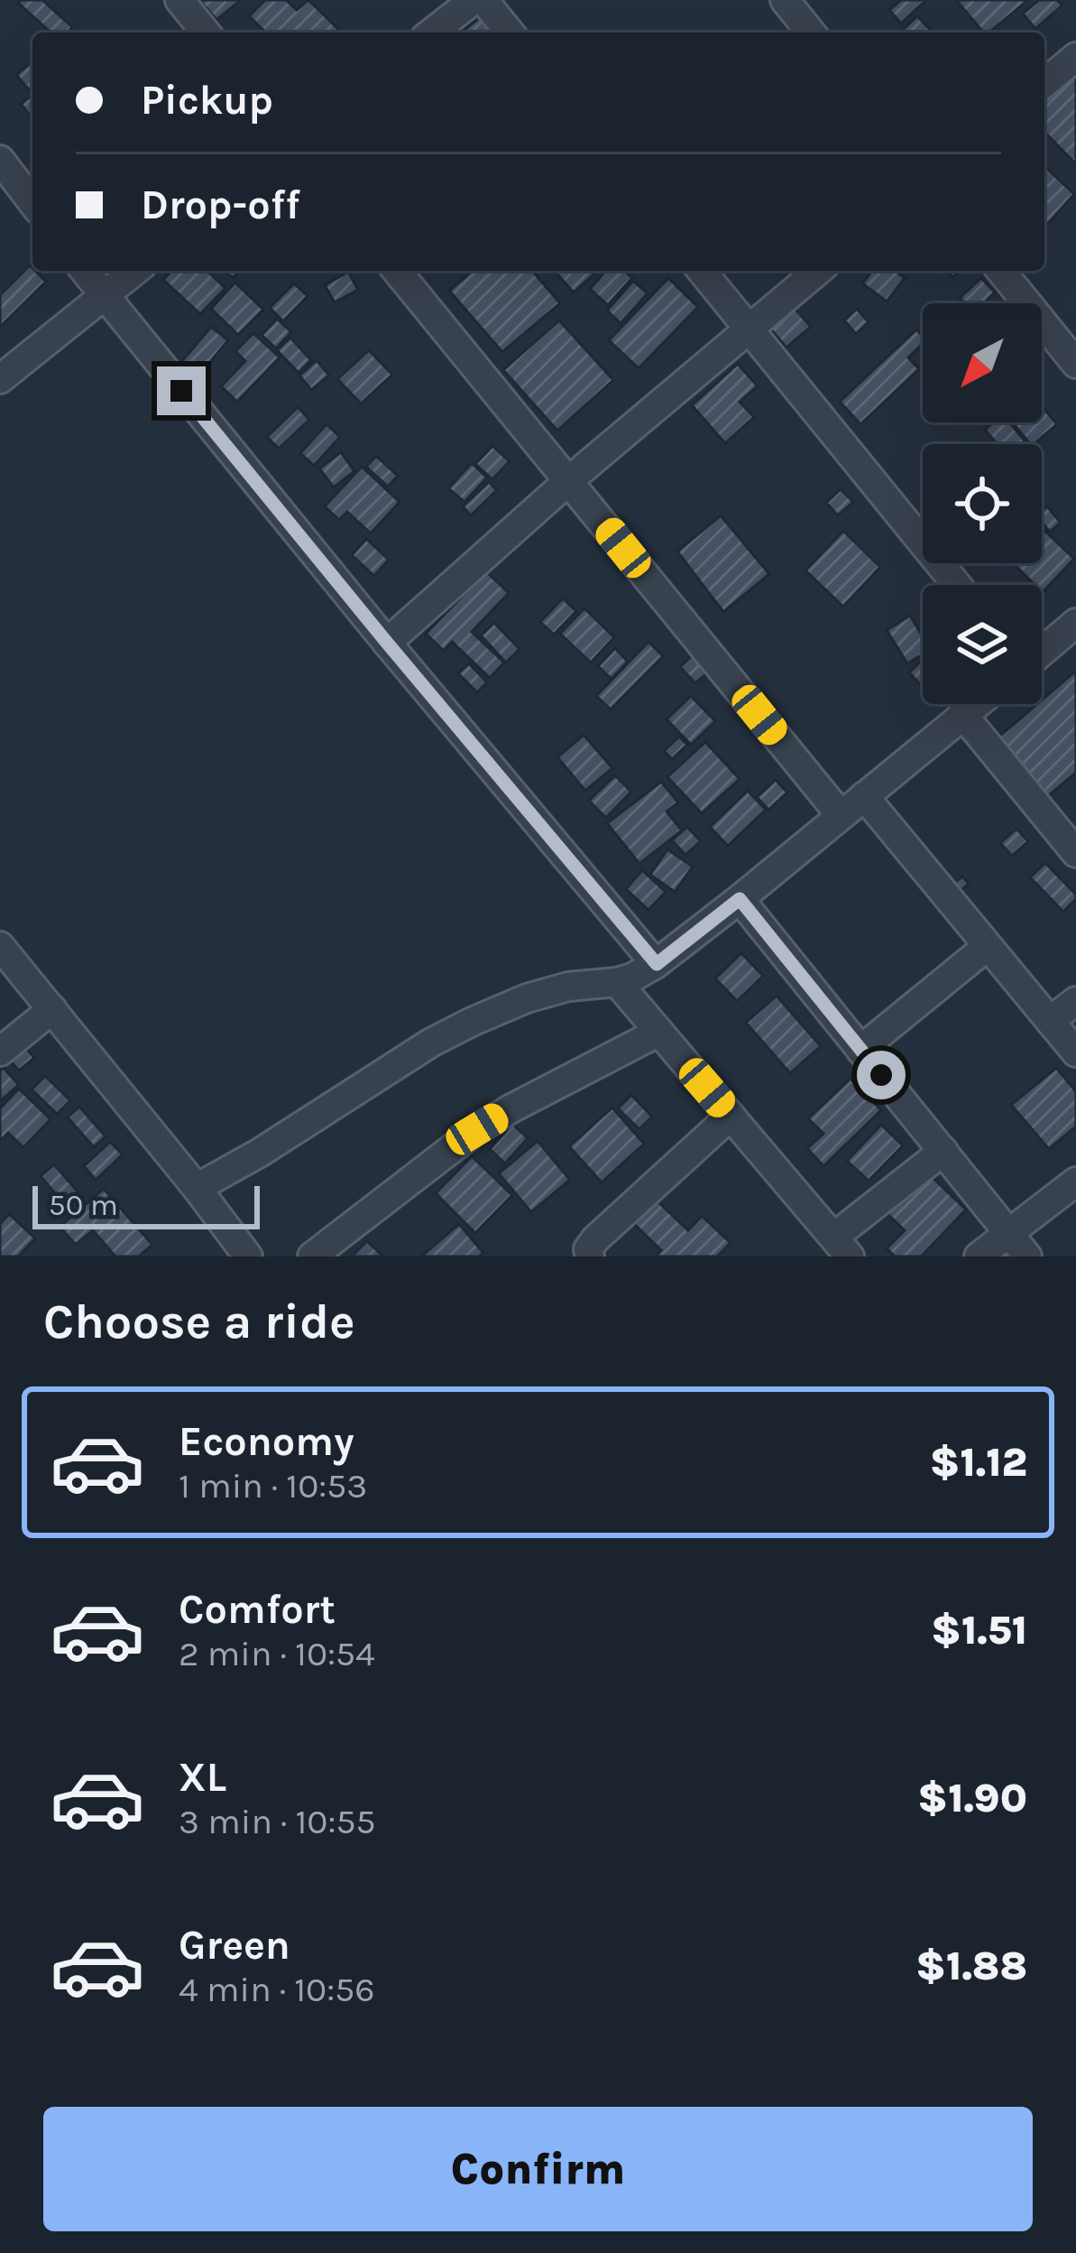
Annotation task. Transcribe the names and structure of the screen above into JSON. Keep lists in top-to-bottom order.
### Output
{
  "scale_bar": "50 m",
  "north": "bottom left",
  "page": {
    "banner": ["Pickup", "Drop-off"],
    "scale": "50 m",
    "heading": "Choose a ride",
    "list": [
      {
        "name": "Economy",
        "note": "1 min · 10:53",
        "value": "$1.12"
      },
      {
        "name": "Comfort",
        "note": "2 min · 10:54",
        "value": "$1.51"
      },
      {
        "name": "XL",
        "note": "3 min · 10:55",
        "value": "$1.90"
      },
      {
        "name": "Green",
        "note": "4 min · 10:56",
        "value": "$1.88"
      }
    ],
    "buttons": "Confirm"
  }
}
